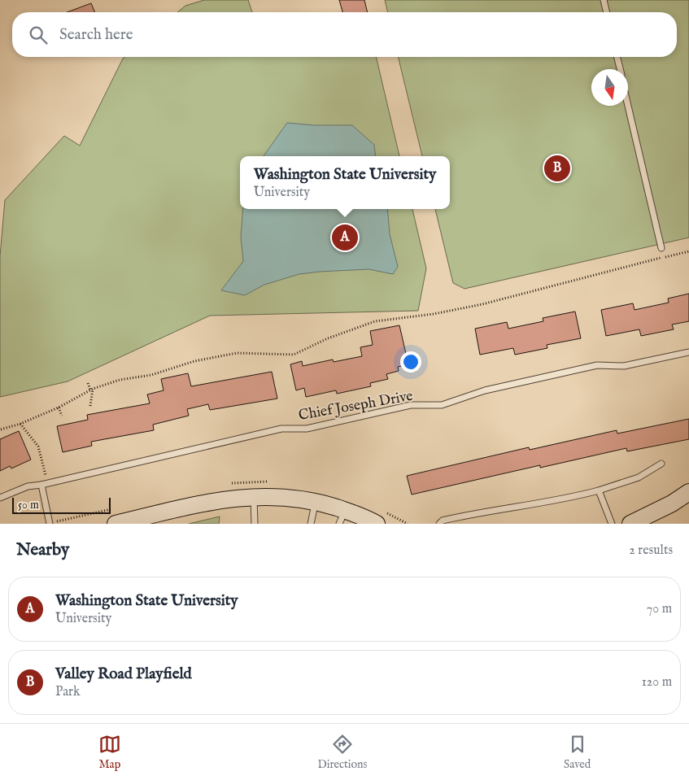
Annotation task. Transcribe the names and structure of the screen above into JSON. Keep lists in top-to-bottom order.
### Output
{
  "streets": {
    "lane": ["Chief Joseph Drive"]
  },
  "scale_bar": "50 m",
  "north": "bottom",
  "page": {
    "search": "Search here",
    "pins": ["B", "A"],
    "popup": ["Washington State University", "University"],
    "scale": "50 m",
    "heading": ["Nearby", "2 results"],
    "list": [
      {
        "mark": "A",
        "name": "Washington State University",
        "note": "University",
        "value": "70 m"
      },
      {
        "mark": "B",
        "name": "Valley Road Playfield",
        "note": "Park",
        "value": "120 m"
      }
    ],
    "nav": ["Map", "Directions", "Saved"]
  }
}
